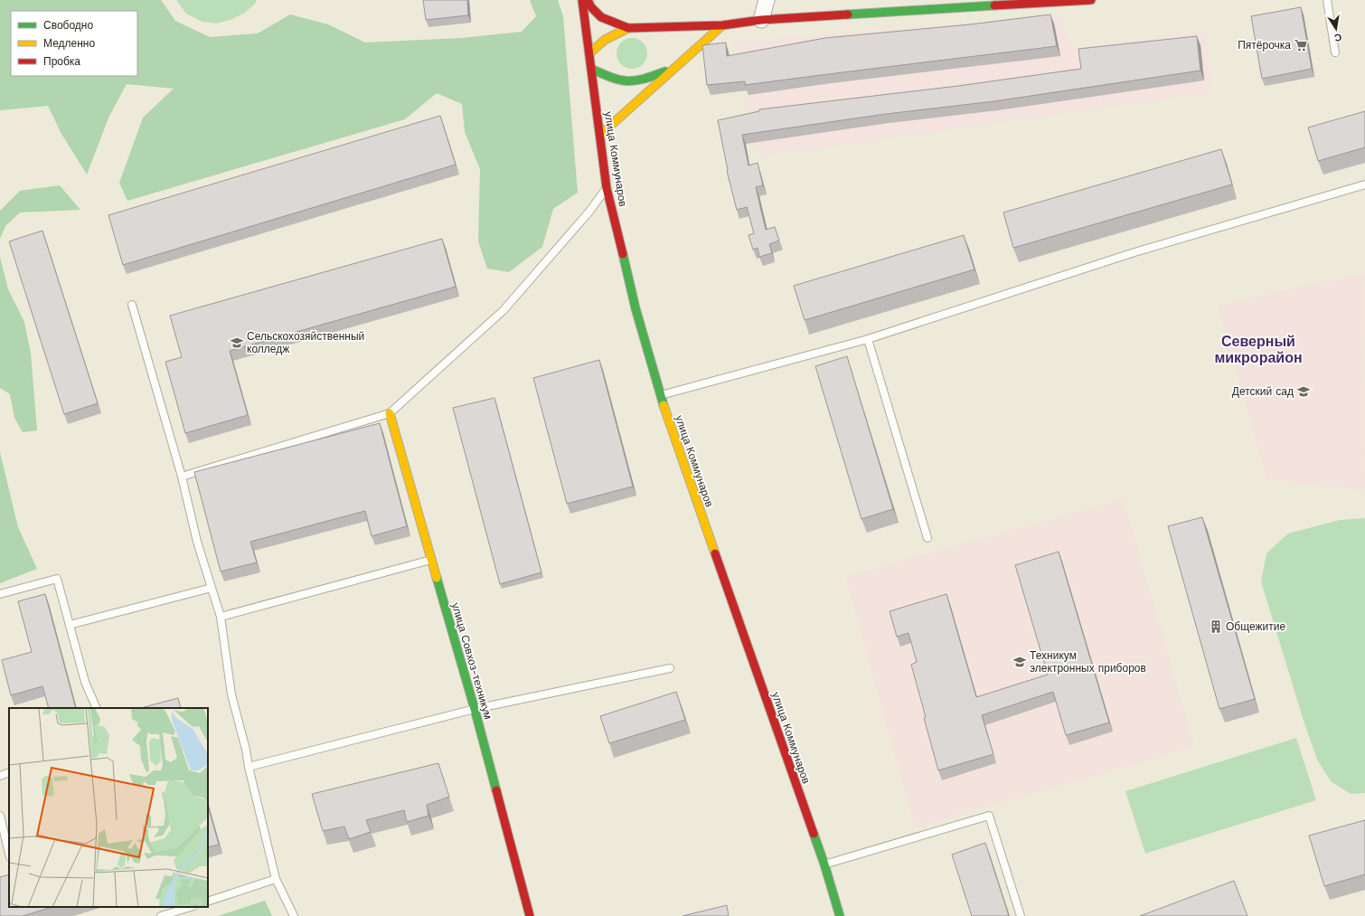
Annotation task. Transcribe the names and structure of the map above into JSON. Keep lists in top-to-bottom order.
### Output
{
  "streets": {
    "main road": ["улица Коммунаров", "улица Совхоз-техникум"]
  },
  "districts": ["Северный микрорайон"],
  "places": {
    "supermarket": ["Пятёрочка"],
    "school or university": ["Сельскохозяйственный колледж", "Детский сад", "Техникум электронных приборов"],
    "building": ["Общежитие"]
  },
  "legend": ["Свободно", "Медленно", "Пробка"],
  "north": "bottom"
}
